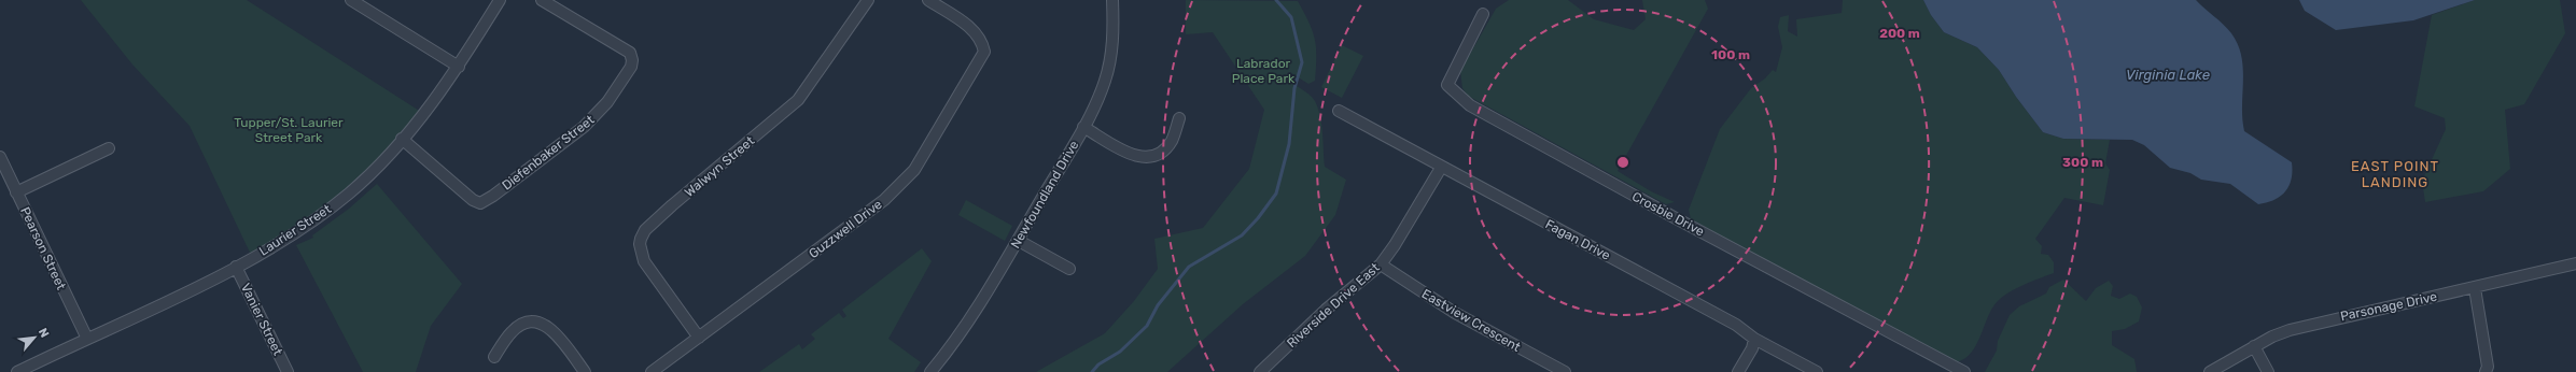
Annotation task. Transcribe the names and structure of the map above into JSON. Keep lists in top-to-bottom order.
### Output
{
  "streets": {
    "street": [
      "Diefenbaker Street",
      "Walwyn Street",
      "Newfoundland Drive",
      "Crosbie Drive",
      "Guzzwell Drive",
      "Laurier Street",
      "Fagan Drive",
      "Pearson Street",
      "Riverside Drive East",
      "Parsonage Drive",
      "Vanier Street",
      "Eastview Crescent"
    ]
  },
  "crossings": [
    ["Diefenbaker Street", "Laurier Street"],
    ["Walwyn Street", "Guzzwell Drive"],
    ["Laurier Street", "Pearson Street"],
    ["Laurier Street", "Vanier Street"],
    ["Fagan Drive", "Riverside Drive East"],
    ["Riverside Drive East", "Eastview Crescent"]
  ],
  "districts": ["EAST POINT LANDING"],
  "water": ["Virginia Lake"],
  "parks": ["Labrador Place Park", "Tupper/St. Laurier Street Park"],
  "north": "top right",
  "rings": ["200 m", "100 m", "300 m"]
}
